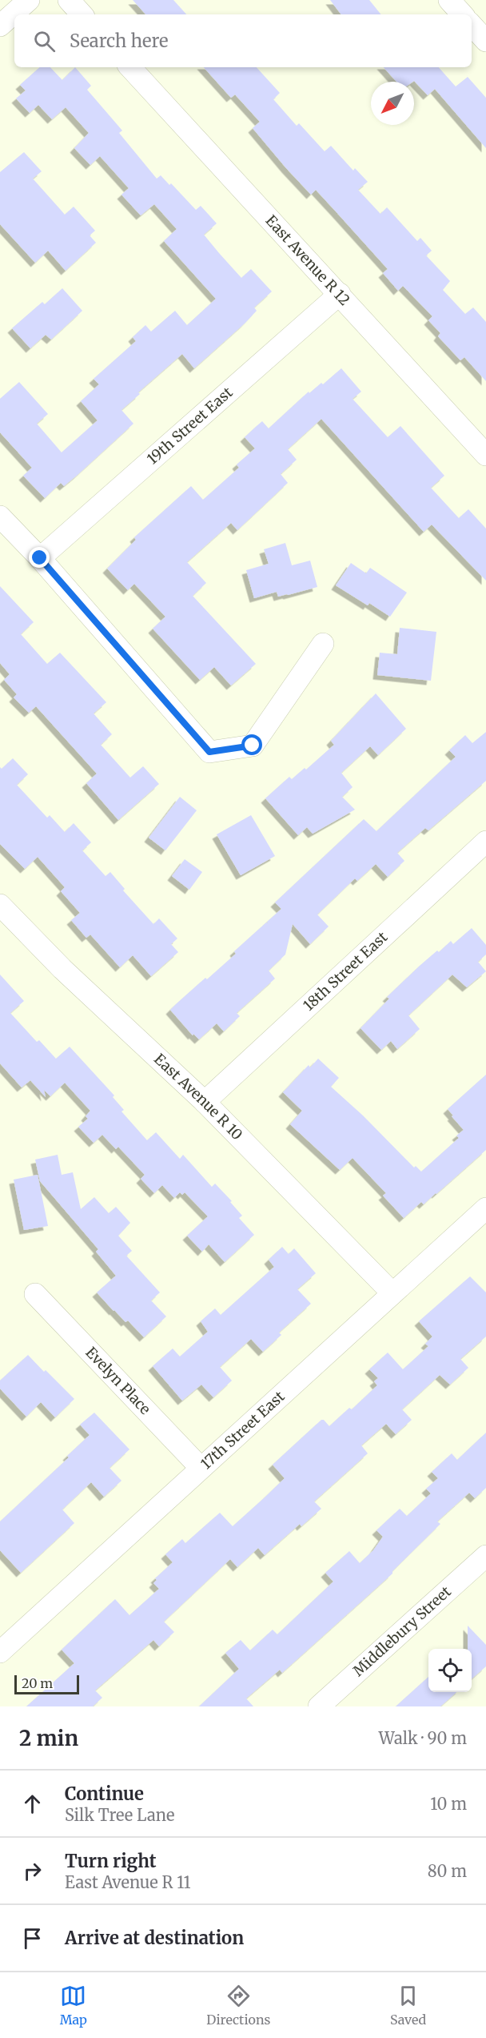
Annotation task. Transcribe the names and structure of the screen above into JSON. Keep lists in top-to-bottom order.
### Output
{
  "streets": {
    "street": [
      "East Avenue R 12",
      "19th Street East",
      "18th Street East",
      "East Avenue R 10",
      "Evelyn Place",
      "17th Street East",
      "Middlebury Street"
    ]
  },
  "crossings": [
    ["East Avenue R 12", "19th Street East"],
    ["18th Street East", "East Avenue R 10"],
    ["East Avenue R 10", "17th Street East"],
    ["Evelyn Place", "17th Street East"]
  ],
  "scale_bar": "20 m",
  "north": "bottom left",
  "page": {
    "search": "Search here",
    "scale": "20 m",
    "heading": ["2 min", "Walk · 90 m"],
    "list": [
      ["Continue", "Silk Tree Lane", "10 m"],
      ["Turn right", "East Avenue R 11", "80 m"],
      "Arrive at destination"
    ],
    "nav": ["Map", "Directions", "Saved"]
  }
}
